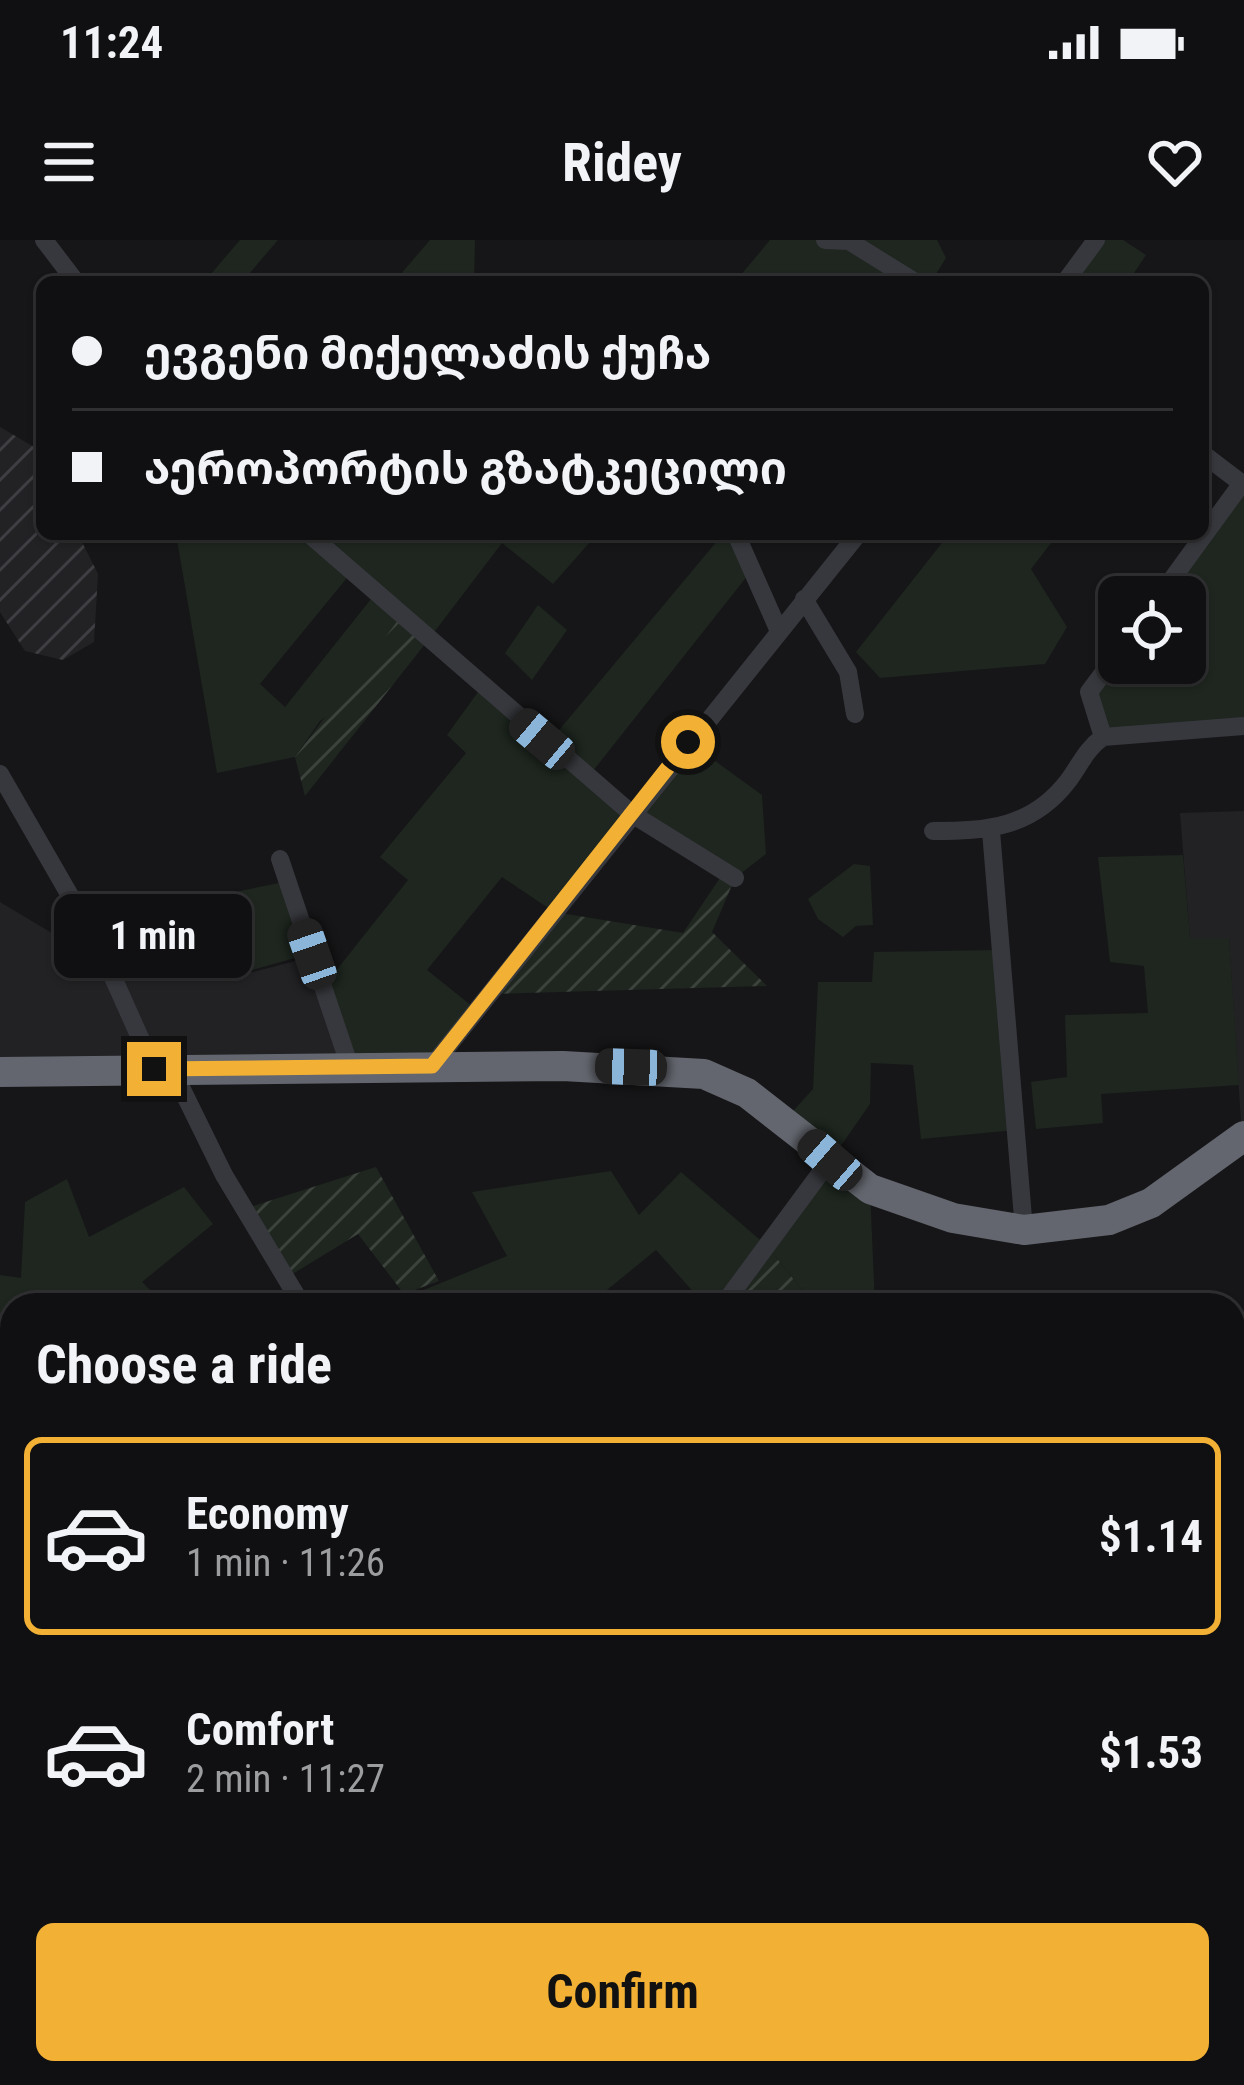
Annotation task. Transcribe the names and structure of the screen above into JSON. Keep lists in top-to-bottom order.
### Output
{
  "page": {
    "status": "11:24",
    "header": "Ridey",
    "banner": ["ევგენი მიქელაძის ქუჩა", "აეროპორტის გზატკეცილი"],
    "bubble": "1 min",
    "heading": "Choose a ride",
    "list": [
      {
        "name": "Economy",
        "note": "1 min · 11:26",
        "value": "$1.14"
      },
      {
        "name": "Comfort",
        "note": "2 min · 11:27",
        "value": "$1.53"
      }
    ],
    "buttons": "Confirm"
  }
}
